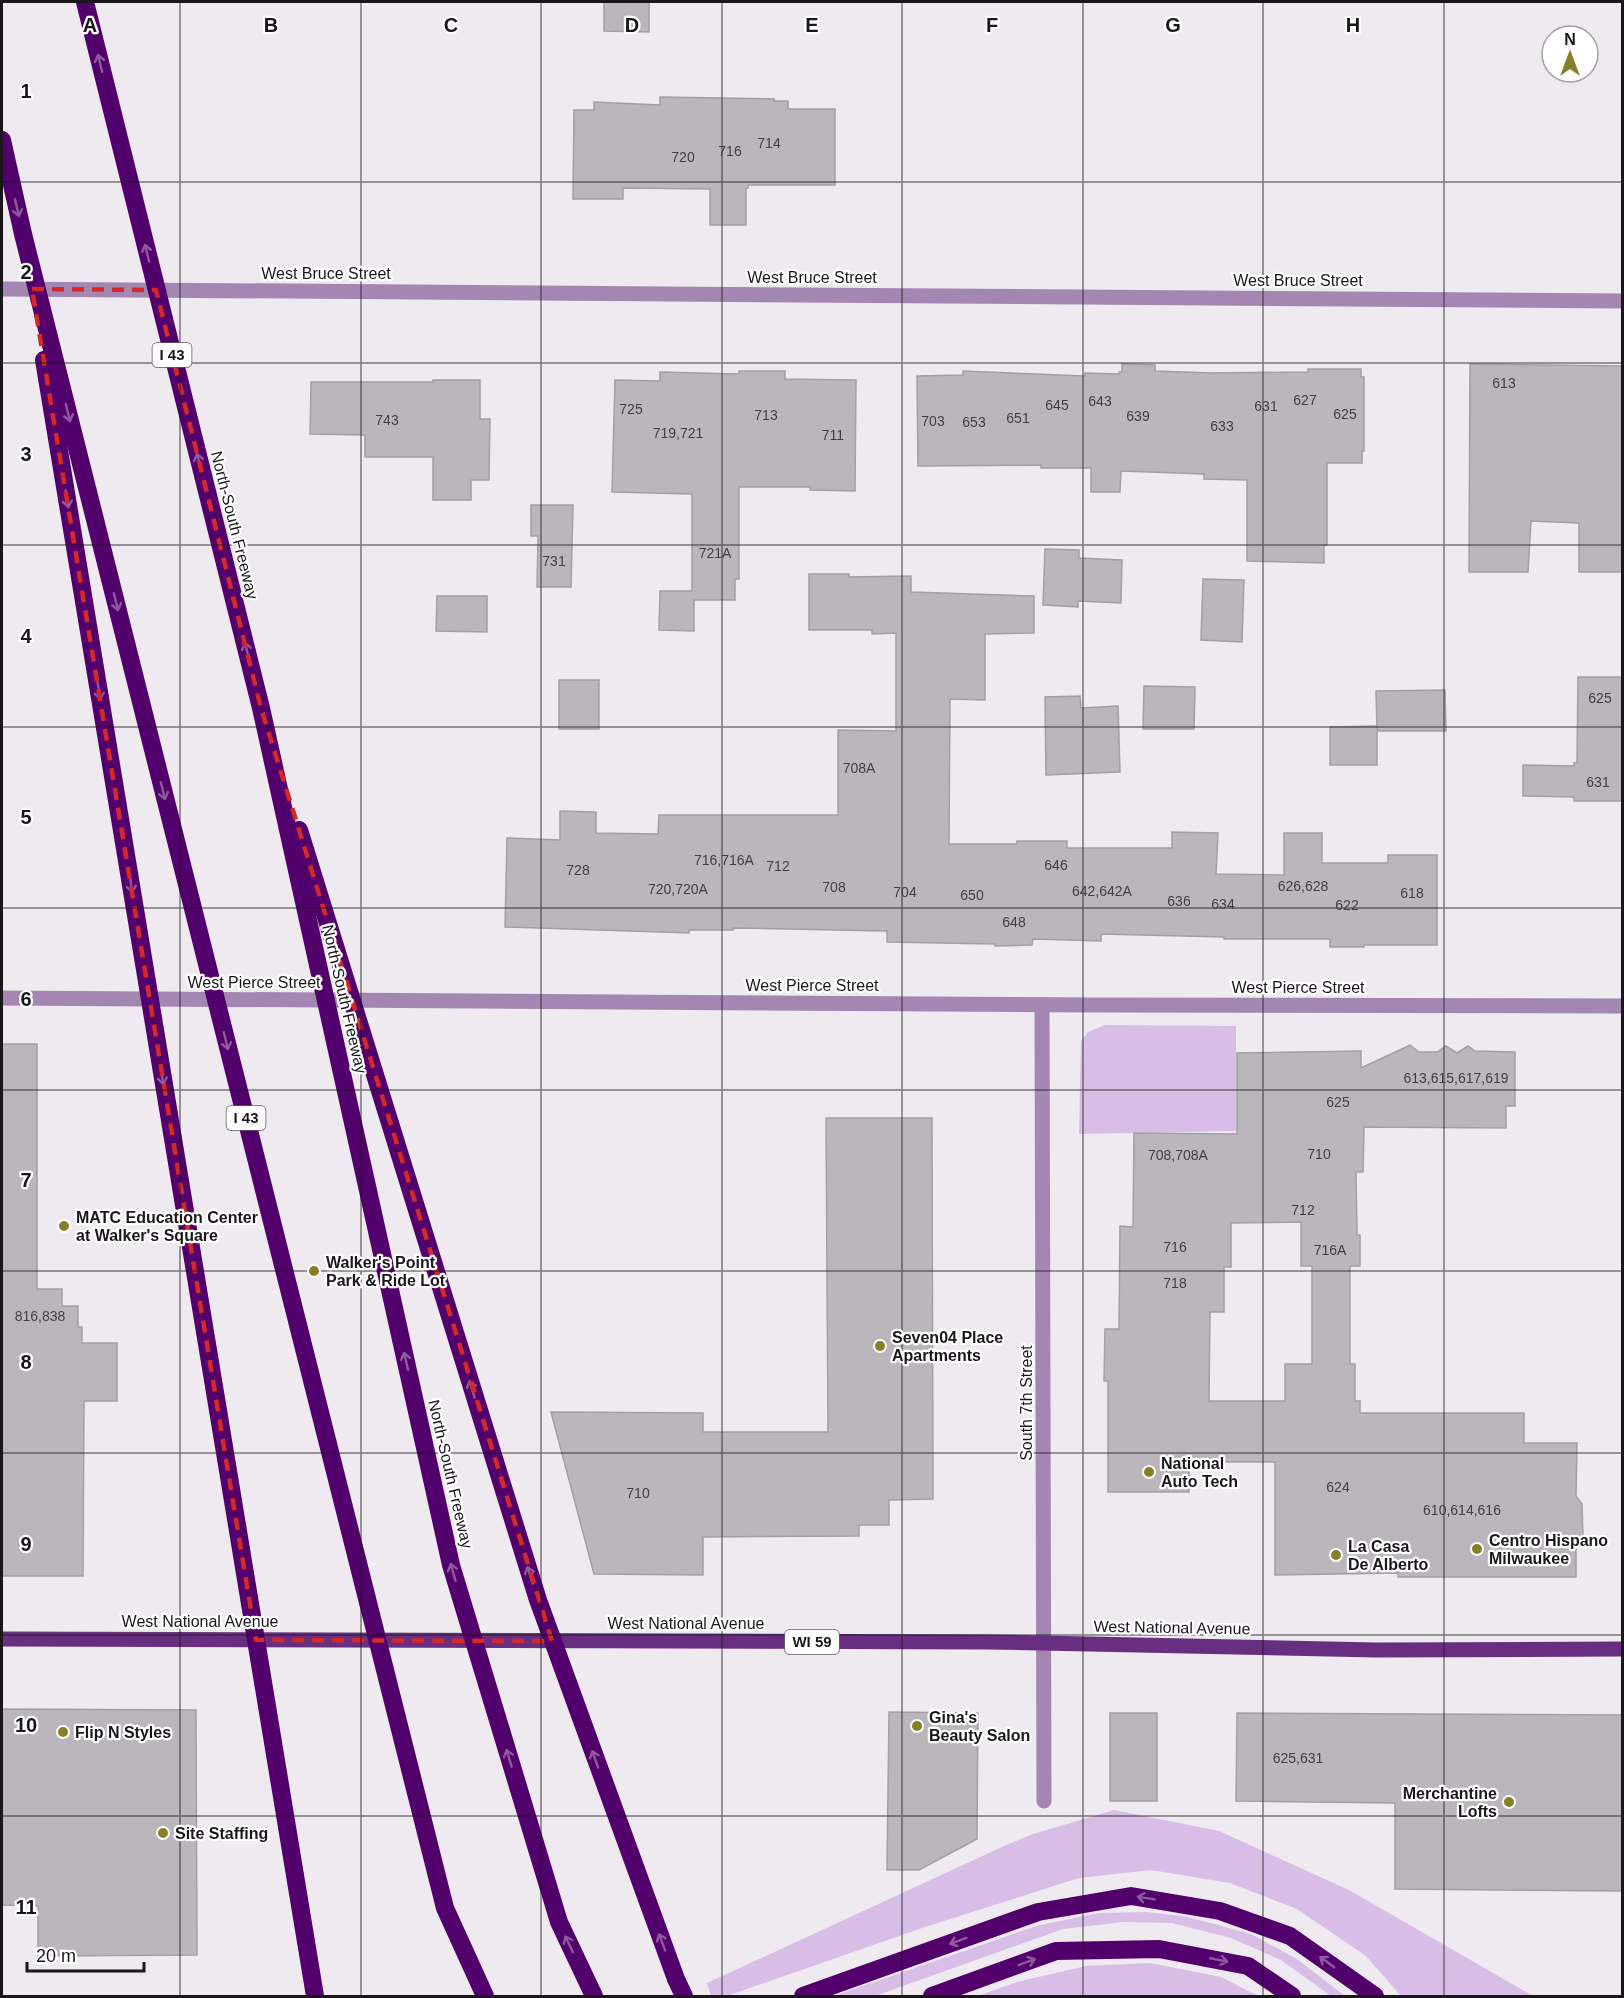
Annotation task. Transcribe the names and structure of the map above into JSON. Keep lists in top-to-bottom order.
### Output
{
  "streets": {
    "highway": ["I 43", "North-South Freeway"],
    "main road": ["West National Avenue", "WI 59"],
    "street": ["West Bruce Street", "West Pierce Street", "South 7th Street"]
  },
  "crossings": [
    ["West Pierce Street", "South 7th Street"],
    ["South 7th Street", "West National Avenue"]
  ],
  "places": [
    "MATC Education Center at Walker's Square",
    "Walker's Point Park & Ride Lot",
    "Seven04 Place Apartments",
    "National Auto Tech",
    "Centro Hispano Milwaukee",
    "La Casa De Alberto",
    "Gina's Beauty Salon",
    "Flip N Styles",
    "Merchantine Lofts",
    "Site Staffing"
  ],
  "house_numbers": [
    "714",
    "716",
    "720",
    "613",
    "627",
    "643",
    "645",
    "631",
    "725",
    "625",
    "713",
    "639",
    "651",
    "743",
    "703",
    "653",
    "633",
    "719,721",
    "711",
    "721A",
    "731",
    "625",
    "708A",
    "631",
    "716,716A",
    "646",
    "712",
    "728",
    "626,628",
    "708",
    "720,720A",
    "642,642A",
    "704",
    "618",
    "650",
    "636",
    "634",
    "622",
    "648",
    "613,615,617,619",
    "625",
    "710",
    "708,708A",
    "712",
    "716",
    "716A",
    "718",
    "816,838",
    "624",
    "710",
    "610,614,616",
    "625,631"
  ],
  "scale_bar": "20 m",
  "north": "top",
  "grid": {
    "columns": [
      "A",
      "B",
      "C",
      "D",
      "E",
      "F",
      "G",
      "H"
    ],
    "rows": [
      "1",
      "2",
      "3",
      "4",
      "5",
      "6",
      "7",
      "8",
      "9",
      "10",
      "11"
    ]
  }
}
